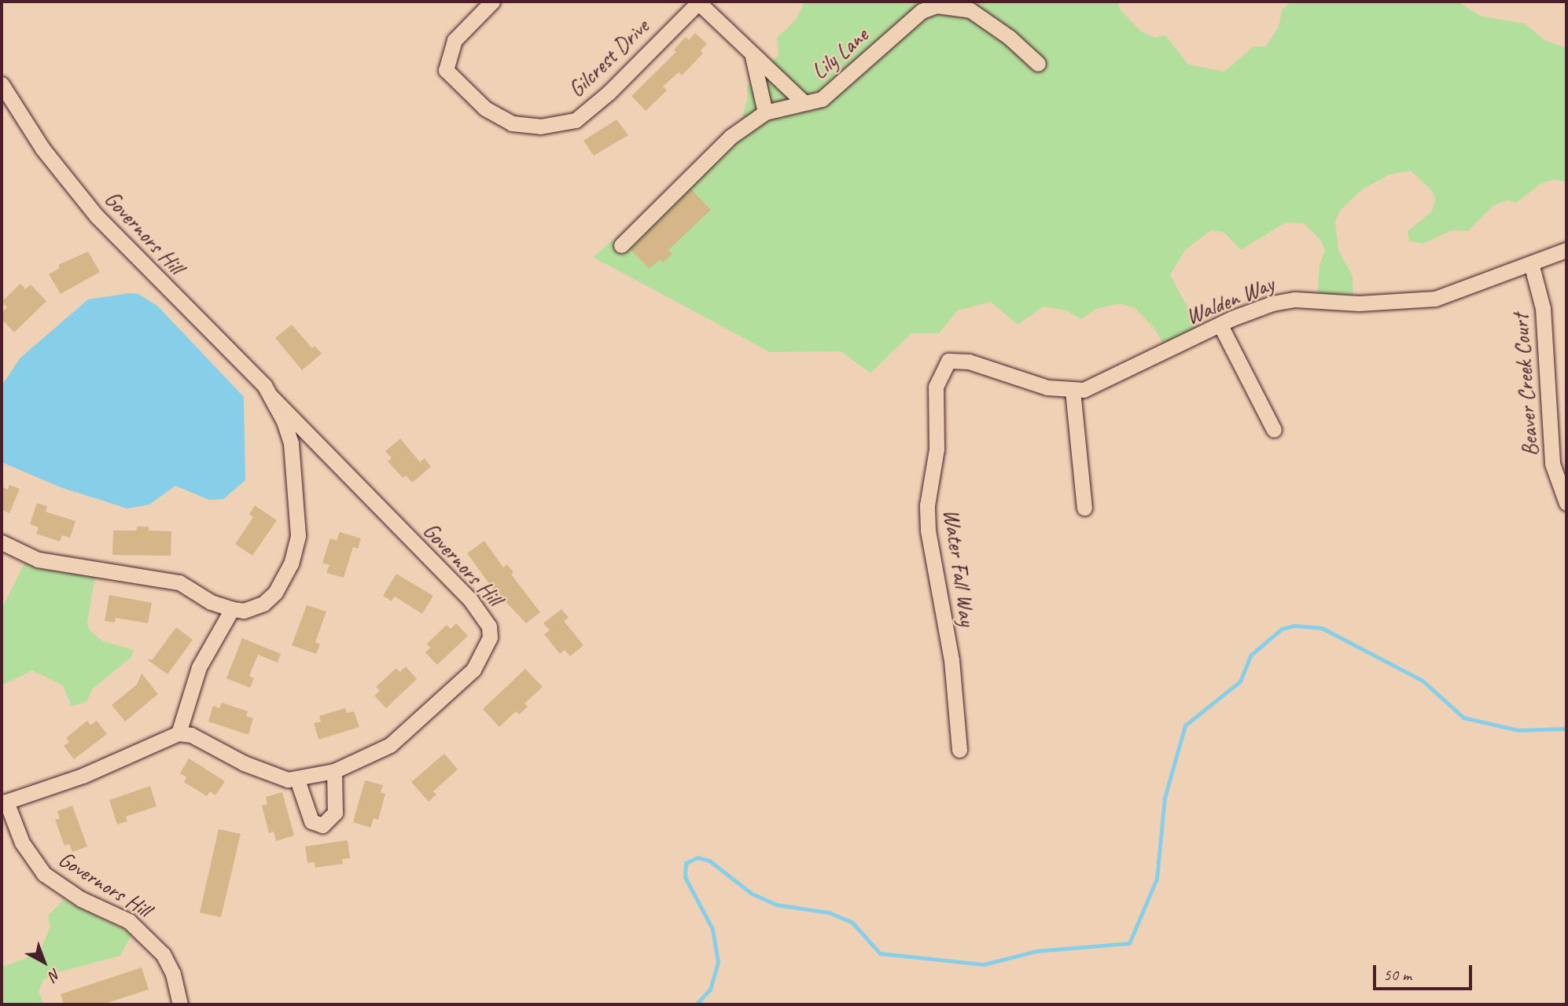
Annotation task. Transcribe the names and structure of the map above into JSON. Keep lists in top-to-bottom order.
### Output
{
  "streets": {
    "street": [
      "Lily Lane",
      "Gilcrest Drive",
      "Governors Hill",
      "Walden Way",
      "Beaver Creek Court",
      "Water Fall Way"
    ]
  },
  "crossings": [
    ["Lily Lane", "Gilcrest Drive"],
    ["Walden Way", "Beaver Creek Court"],
    ["Walden Way", "Water Fall Way"]
  ],
  "scale_bar": "50 m",
  "north": "bottom right"
}
